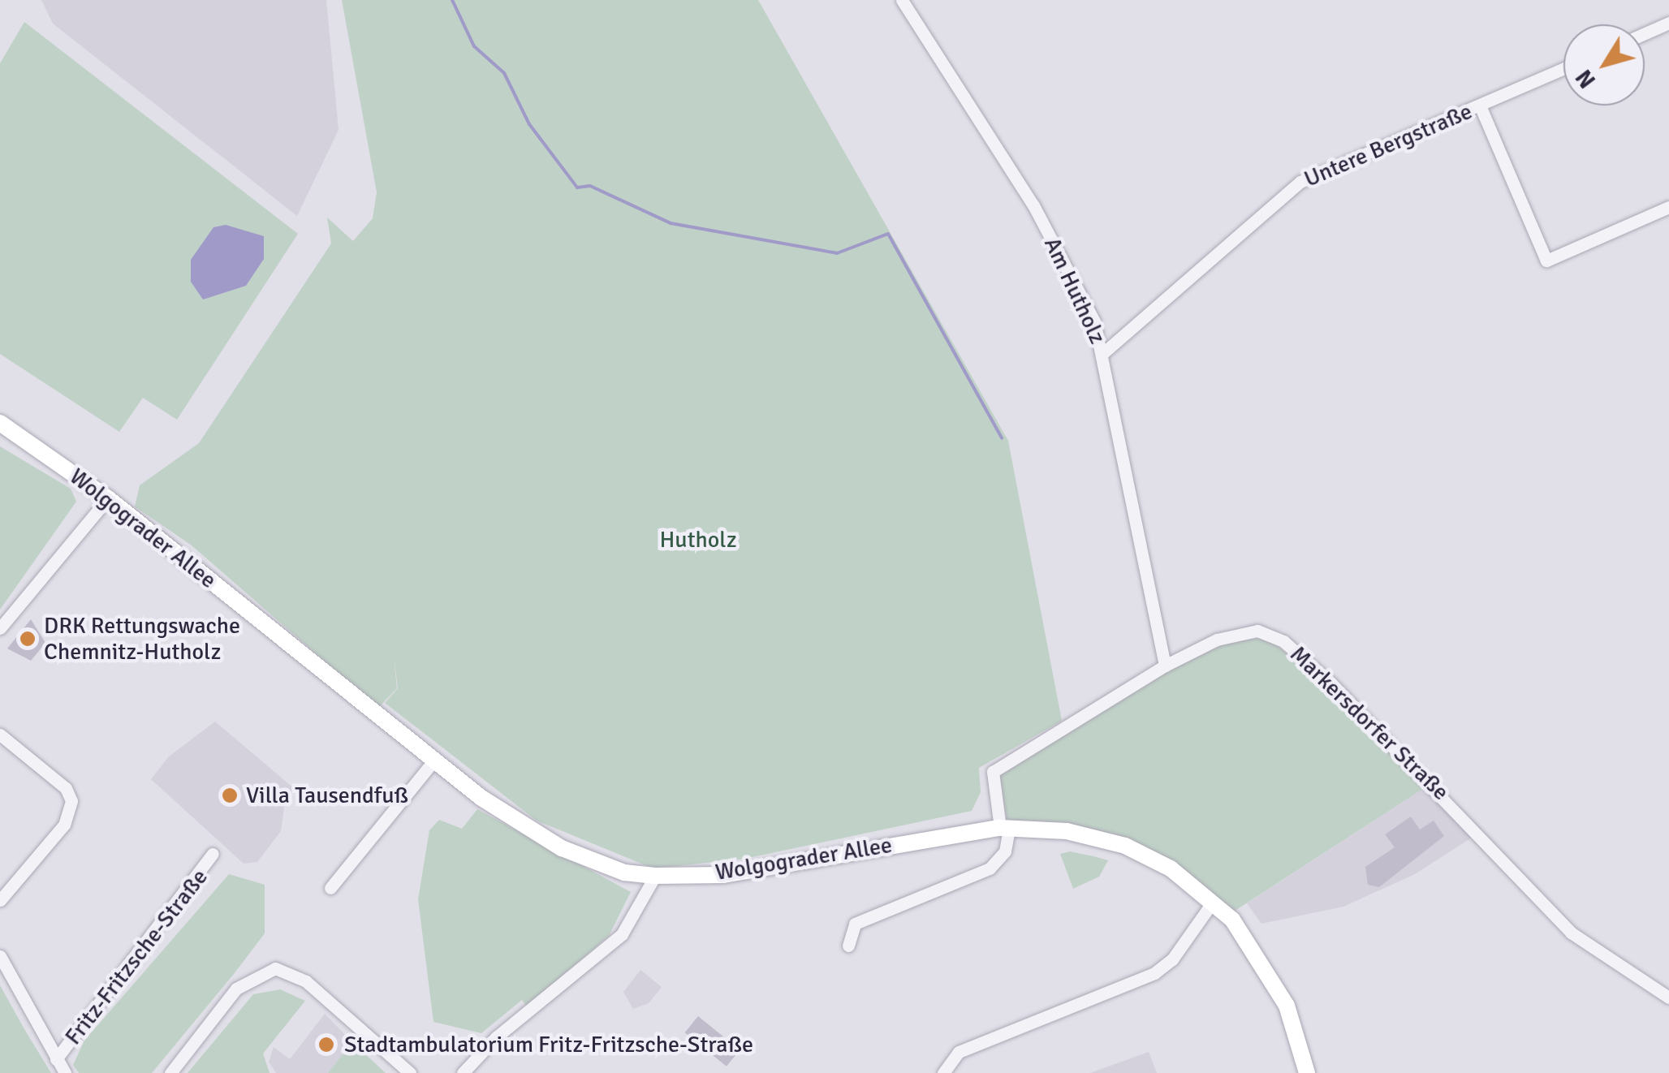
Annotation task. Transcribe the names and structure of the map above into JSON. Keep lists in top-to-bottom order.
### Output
{
  "streets": {
    "main road": ["Wolgograder Allee"],
    "street": [
      "Untere Bergstraße",
      "Am Hutholz",
      "Markersdorfer Straße",
      "Fritz-Fritzsche-Straße"
    ]
  },
  "crossings": [
    ["Untere Bergstraße", "Am Hutholz"],
    ["Am Hutholz", "Markersdorfer Straße"],
    ["Wolgograder Allee", "Markersdorfer Straße"]
  ],
  "parks": ["Hutholz"],
  "places": ["DRK Rettungswache Chemnitz-Hutholz", "Villa Tausendfuß", "Stadtambulatorium Fritz-Fritzsche-Straße"],
  "north": "bottom left"
}
